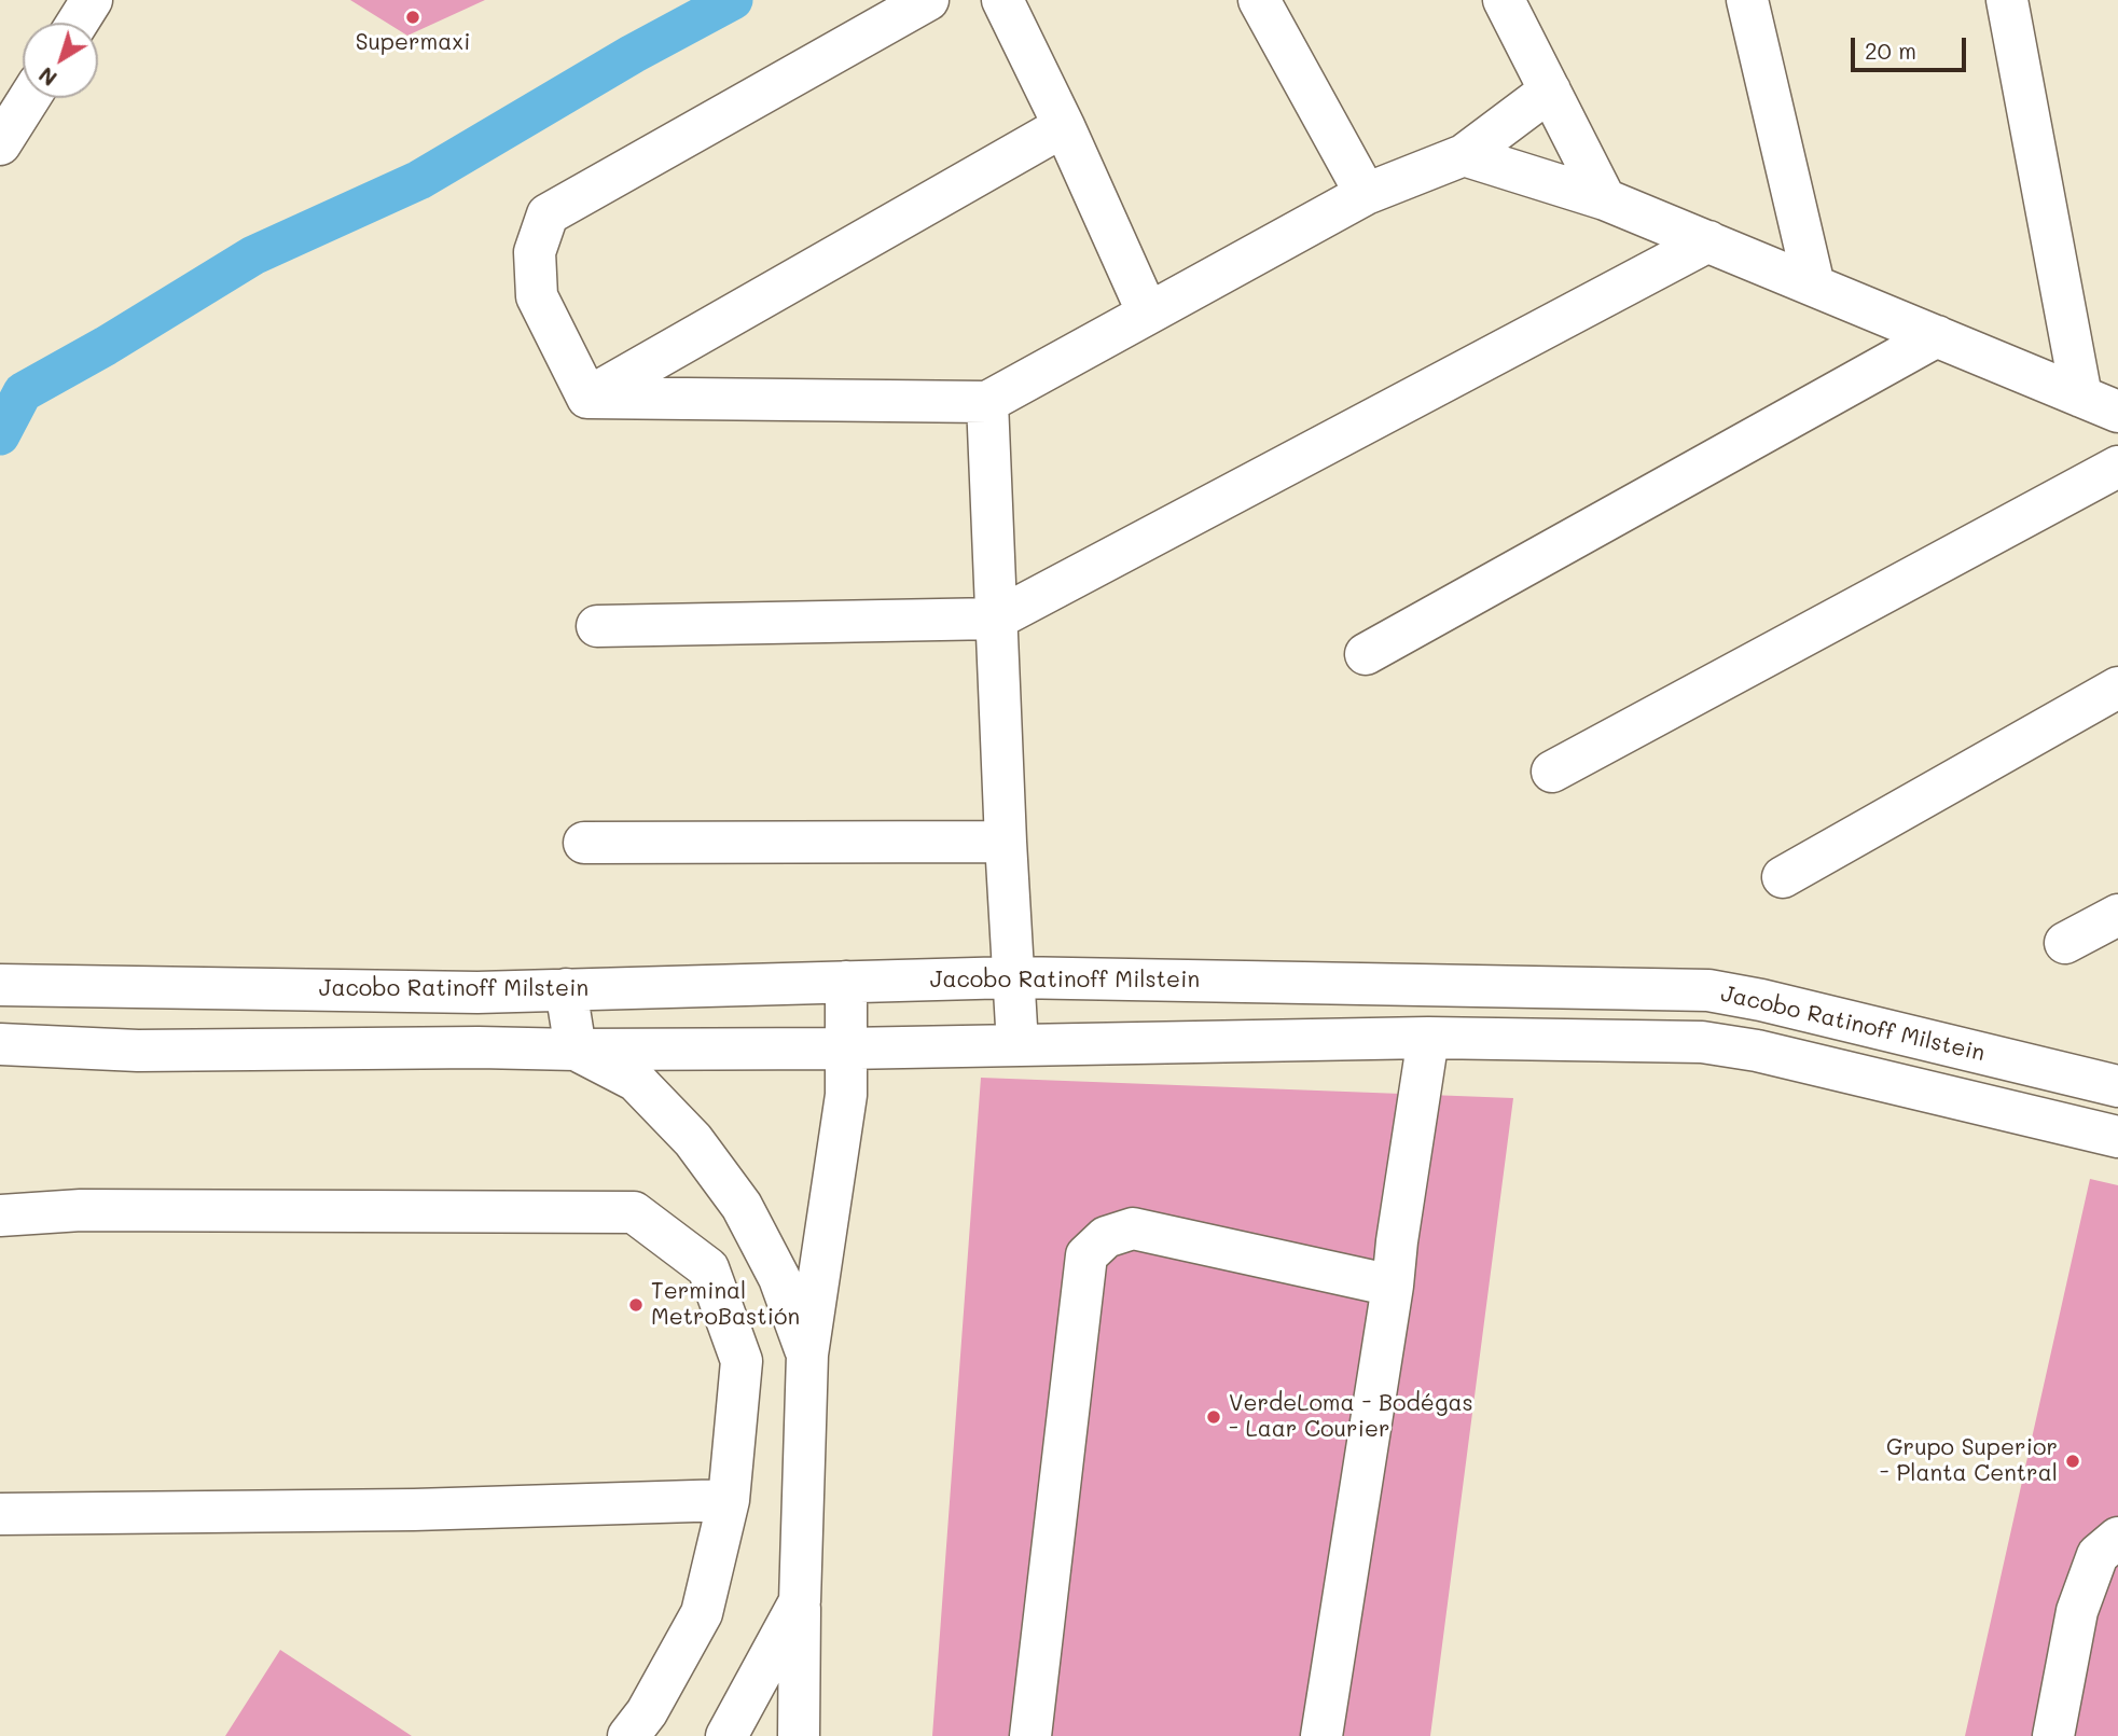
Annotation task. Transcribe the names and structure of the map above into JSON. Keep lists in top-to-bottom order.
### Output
{
  "streets": {
    "street": ["Jacobo Ratinoff Milstein"]
  },
  "places": [
    "Supermaxi",
    "Terminal MetroBastión",
    "VerdeLoma - Bodégas - Laar Courier",
    "Grupo Superior - Planta Central"
  ],
  "scale_bar": "20 m",
  "north": "bottom left"
}
